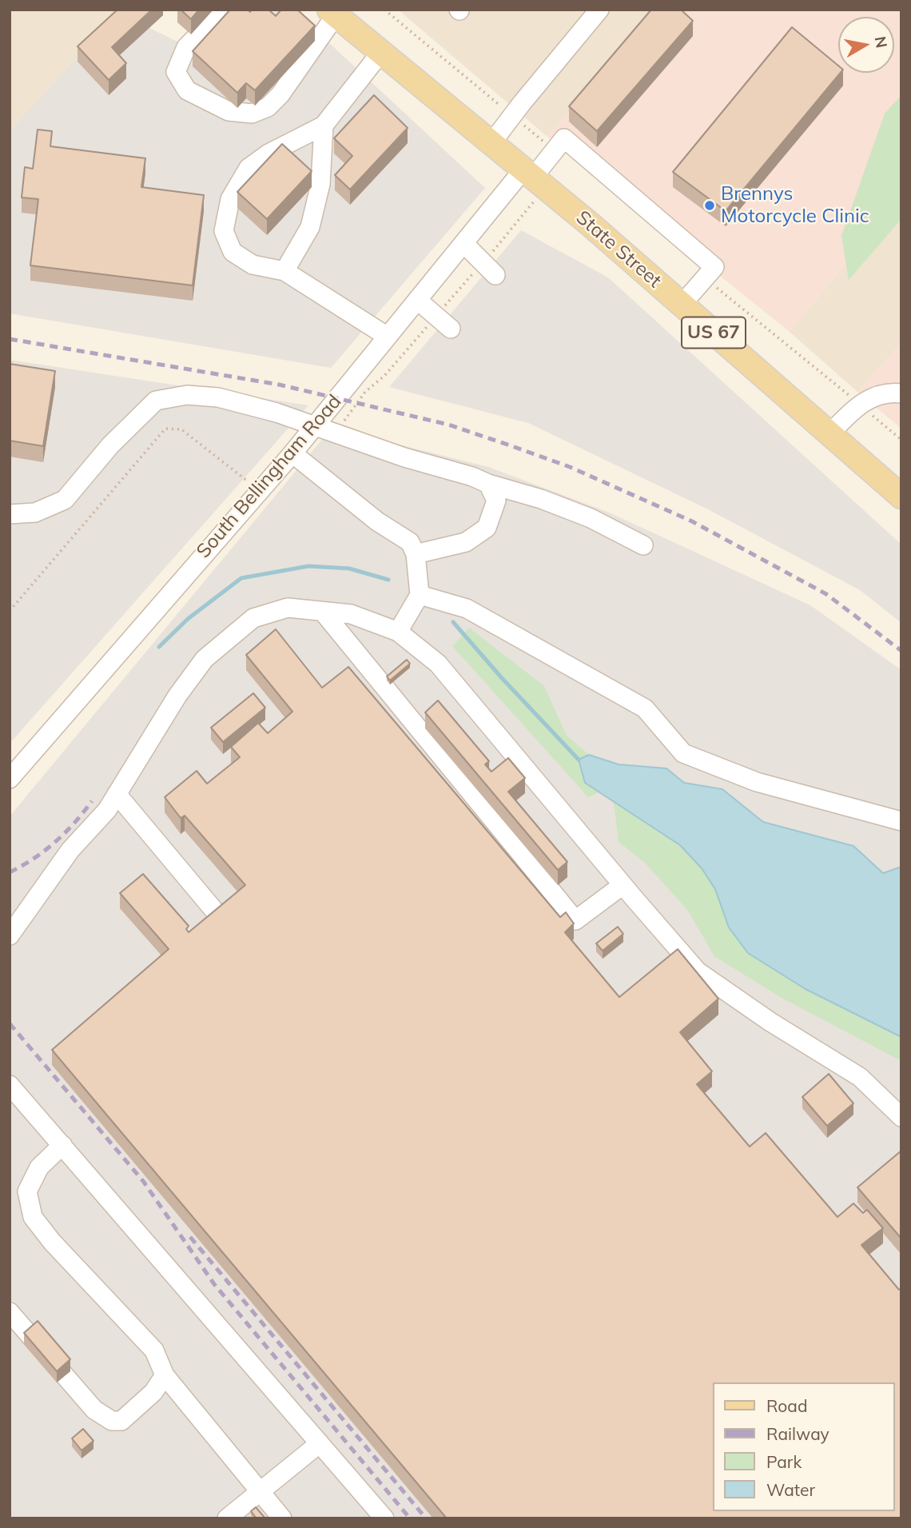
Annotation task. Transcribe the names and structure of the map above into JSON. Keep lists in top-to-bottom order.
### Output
{
  "streets": {
    "main road": ["State Street", "US 67"],
    "street": ["South Bellingham Road"]
  },
  "crossings": [
    ["State Street", "South Bellingham Road"]
  ],
  "places": ["Brennys Motorcycle Clinic"],
  "legend": [
    "Road",
    "Railway",
    "Park",
    "Water"
  ],
  "north": "right"
}
